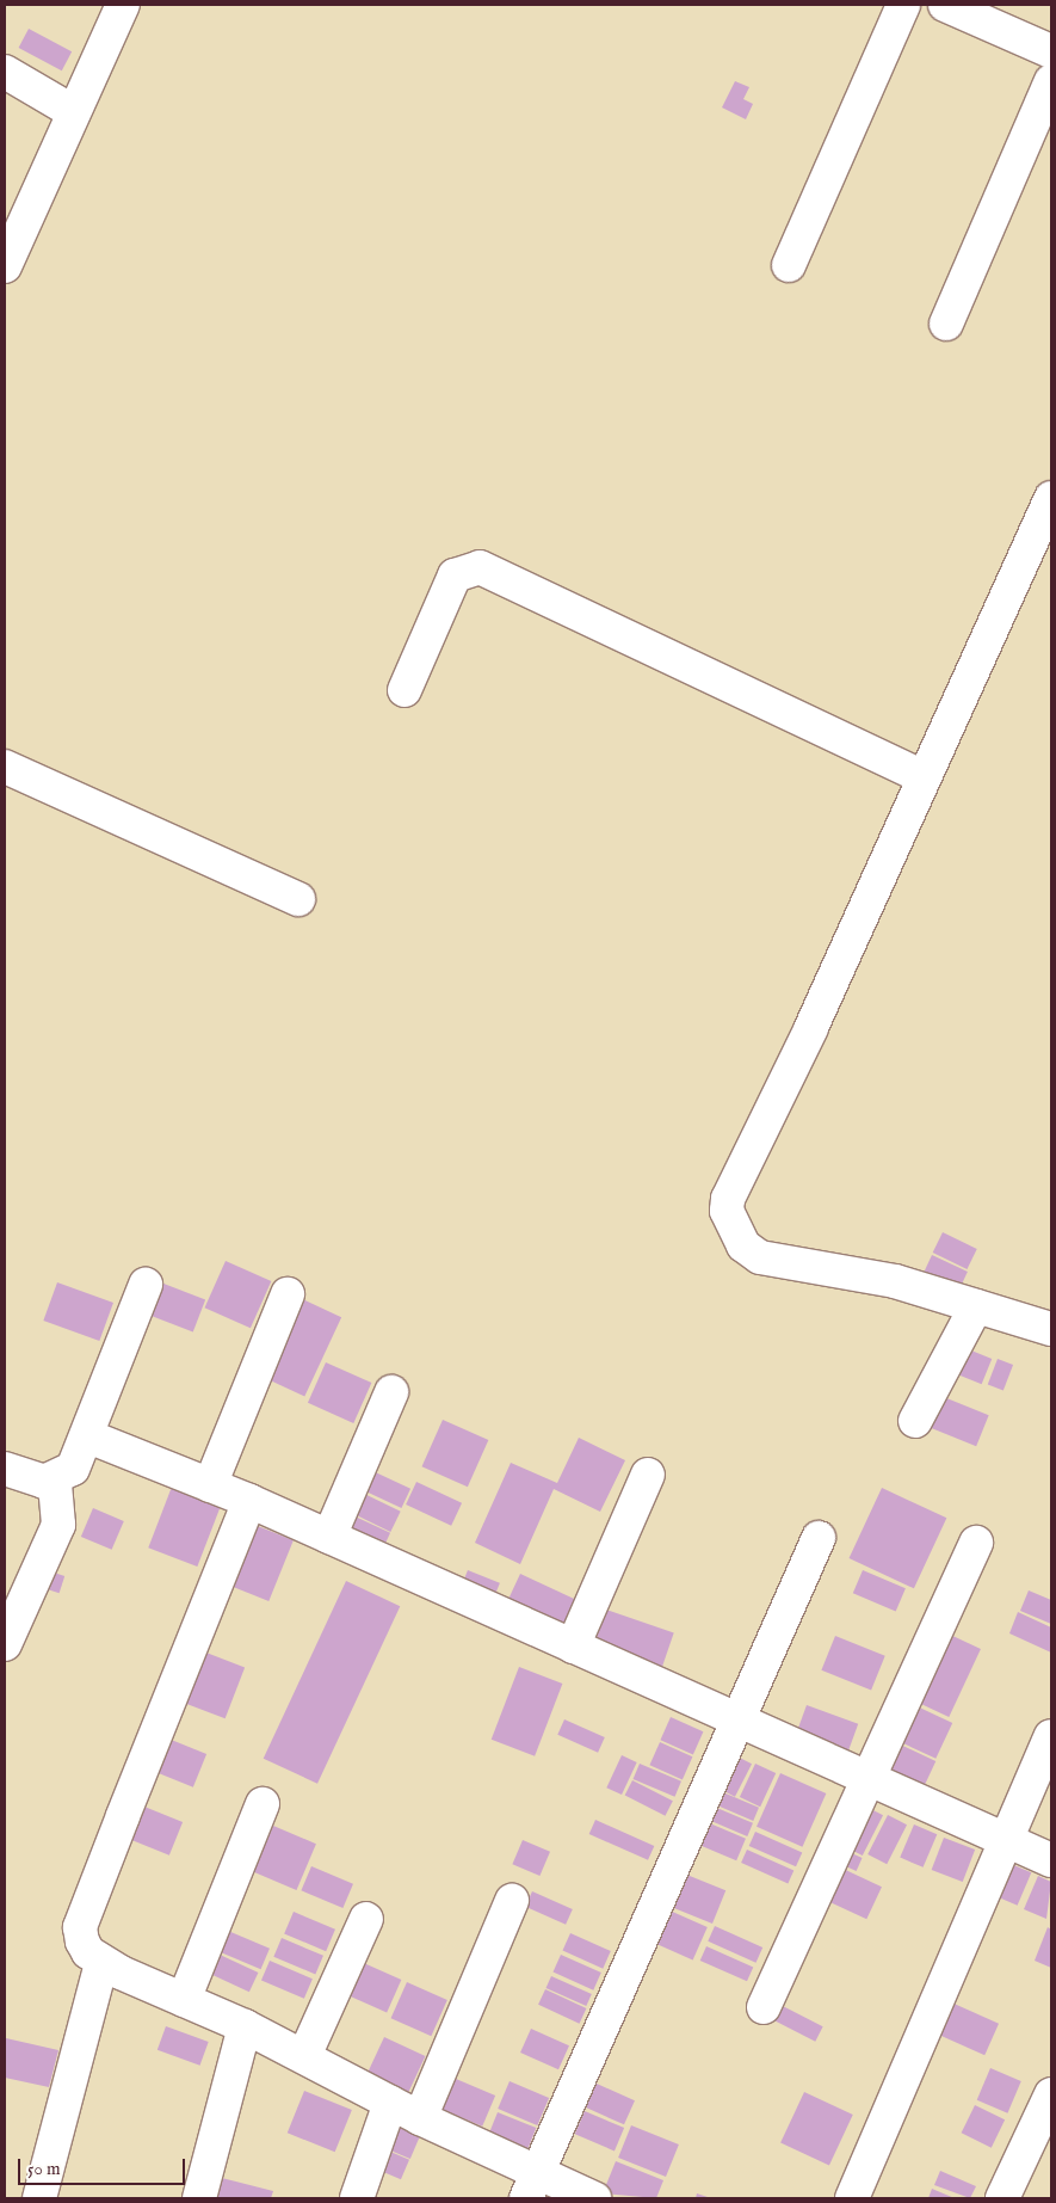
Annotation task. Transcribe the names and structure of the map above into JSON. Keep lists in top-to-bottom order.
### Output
{
  "scale_bar": "50 m"
}
